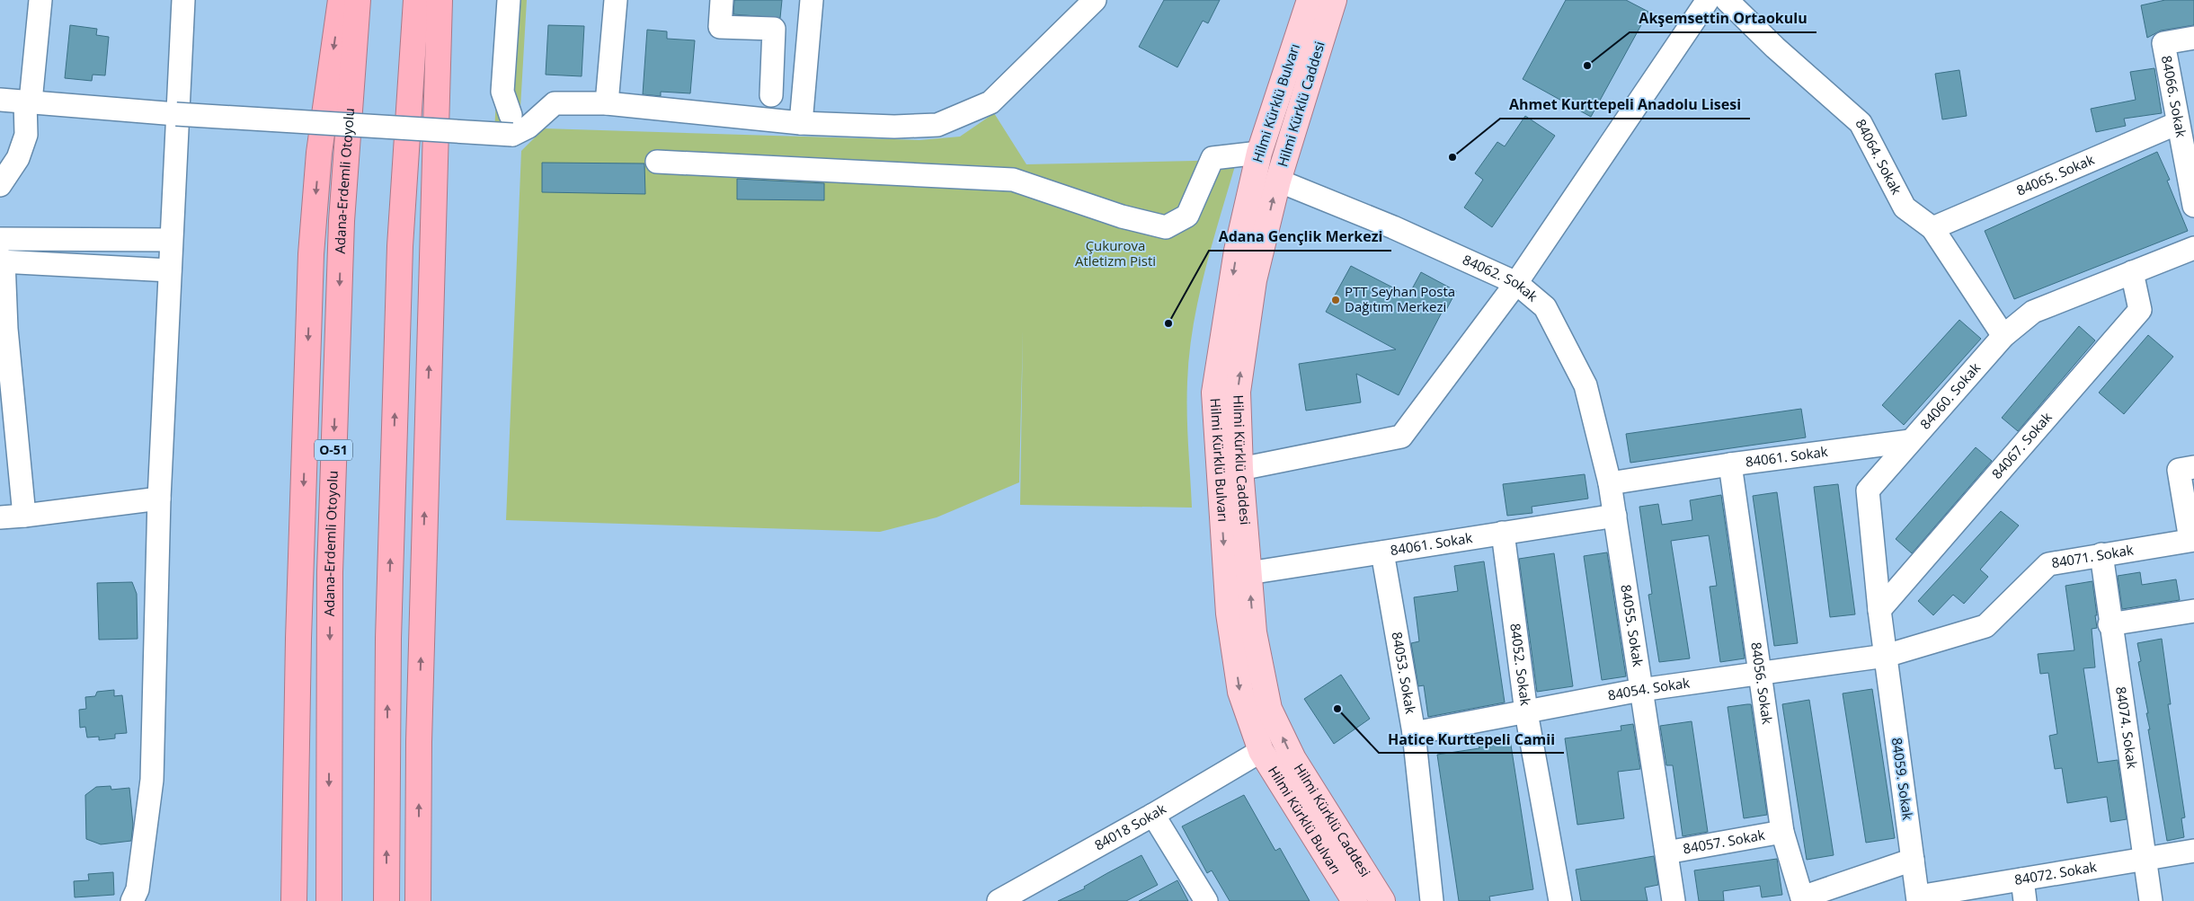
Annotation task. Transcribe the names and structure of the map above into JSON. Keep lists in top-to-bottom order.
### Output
{
  "streets": {
    "highway": ["Adana-Erdemli Otoyolu", "O-51"],
    "main road": ["Hilmi Kürklü Bulvarı", "Hilmi Kürklü Caddesi"],
    "street": [
      "84066. Sokak",
      "84064. Sokak",
      "84065. Sokak",
      "84062. Sokak",
      "84060. Sokak",
      "84067. Sokak",
      "84061. Sokak",
      "84071. Sokak",
      "84055. Sokak",
      "84052. Sokak",
      "84053. Sokak",
      "84056. Sokak",
      "84054. Sokak",
      "84074. Sokak",
      "84059. Sokak",
      "84018 Sokak",
      "84057. Sokak",
      "84072. Sokak"
    ]
  },
  "crossings": [
    ["84066. Sokak", "84065. Sokak"],
    ["Hilmi Kürklü Bulvarı", "84018 Sokak"],
    ["Hilmi Kürklü Caddesi", "84062. Sokak"],
    ["Hilmi Kürklü Caddesi", "84061. Sokak"],
    ["84064. Sokak", "84065. Sokak"],
    ["84064. Sokak", "84060. Sokak"],
    ["84062. Sokak", "84061. Sokak"],
    ["84062. Sokak", "84055. Sokak"],
    ["84060. Sokak", "84067. Sokak"],
    ["84060. Sokak", "84061. Sokak"],
    ["84060. Sokak", "84071. Sokak"],
    ["84060. Sokak", "84054. Sokak"],
    ["84060. Sokak", "84059. Sokak"],
    ["84061. Sokak", "84055. Sokak"],
    ["84061. Sokak", "84052. Sokak"],
    ["84061. Sokak", "84053. Sokak"],
    ["84061. Sokak", "84056. Sokak"],
    ["84071. Sokak", "84054. Sokak"],
    ["84071. Sokak", "84074. Sokak"],
    ["84071. Sokak", "84059. Sokak"],
    ["84055. Sokak", "84054. Sokak"],
    ["84055. Sokak", "84057. Sokak"],
    ["84052. Sokak", "84054. Sokak"],
    ["84053. Sokak", "84054. Sokak"],
    ["84056. Sokak", "84054. Sokak"],
    ["84056. Sokak", "84057. Sokak"],
    ["84054. Sokak", "84059. Sokak"],
    ["84074. Sokak", "84072. Sokak"],
    ["84059. Sokak", "84072. Sokak"]
  ],
  "one_way": ["Hilmi Kürklü Bulvarı", "Hilmi Kürklü Caddesi"],
  "parks": ["Çukurova Atletizm Pisti"],
  "places": [
    "Akşemsettin Ortaokulu",
    "Ahmet Kurttepeli Anadolu Lisesi",
    "PTT Seyhan Posta Dağıtım Merkezi",
    "Adana Gençlik Merkezi",
    "Hatice Kurttepeli Camii"
  ]
}
